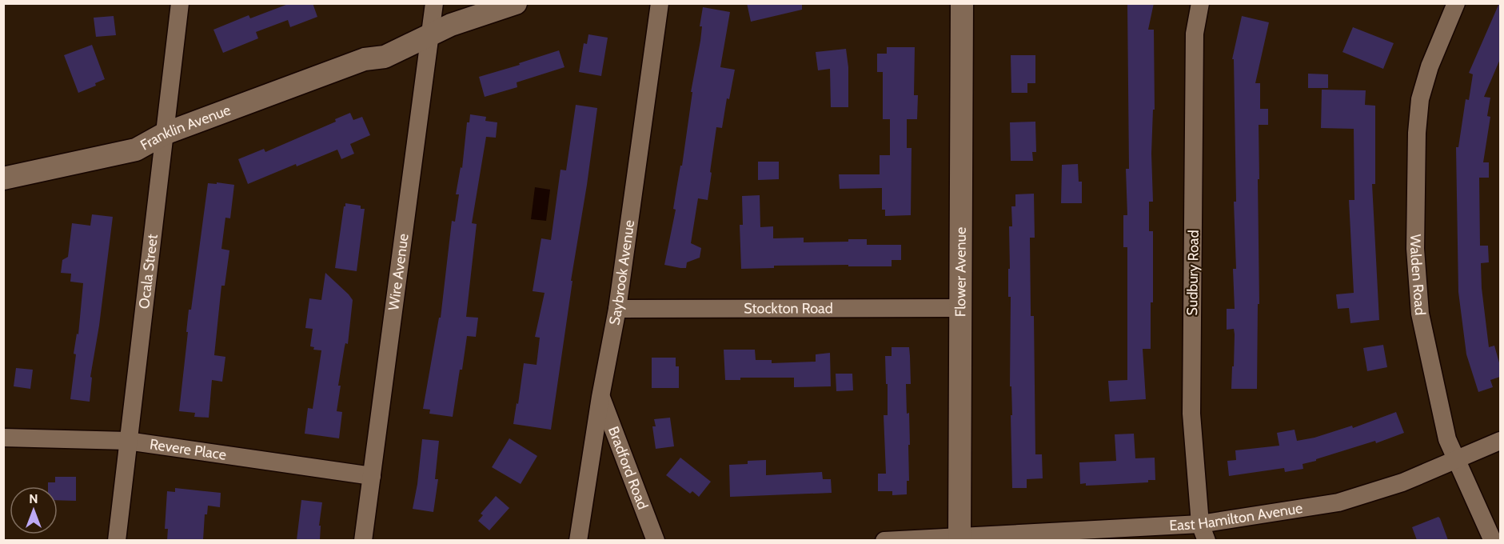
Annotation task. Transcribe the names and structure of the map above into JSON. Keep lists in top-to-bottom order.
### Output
{
  "streets": {
    "street": [
      "Franklin Avenue",
      "Ocala Street",
      "Wire Avenue",
      "Flower Avenue",
      "Saybrook Avenue",
      "Sudbury Road",
      "Walden Road",
      "Stockton Road",
      "Revere Place",
      "Bradford Road",
      "East Hamilton Avenue"
    ]
  },
  "crossings": [
    ["Franklin Avenue", "Ocala Street"],
    ["Franklin Avenue", "Wire Avenue"],
    ["Ocala Street", "Revere Place"],
    ["Wire Avenue", "Revere Place"],
    ["Flower Avenue", "Stockton Road"],
    ["Flower Avenue", "East Hamilton Avenue"],
    ["Saybrook Avenue", "Stockton Road"],
    ["Saybrook Avenue", "Bradford Road"],
    ["Sudbury Road", "East Hamilton Avenue"],
    ["Walden Road", "East Hamilton Avenue"]
  ],
  "north": "top"
}
